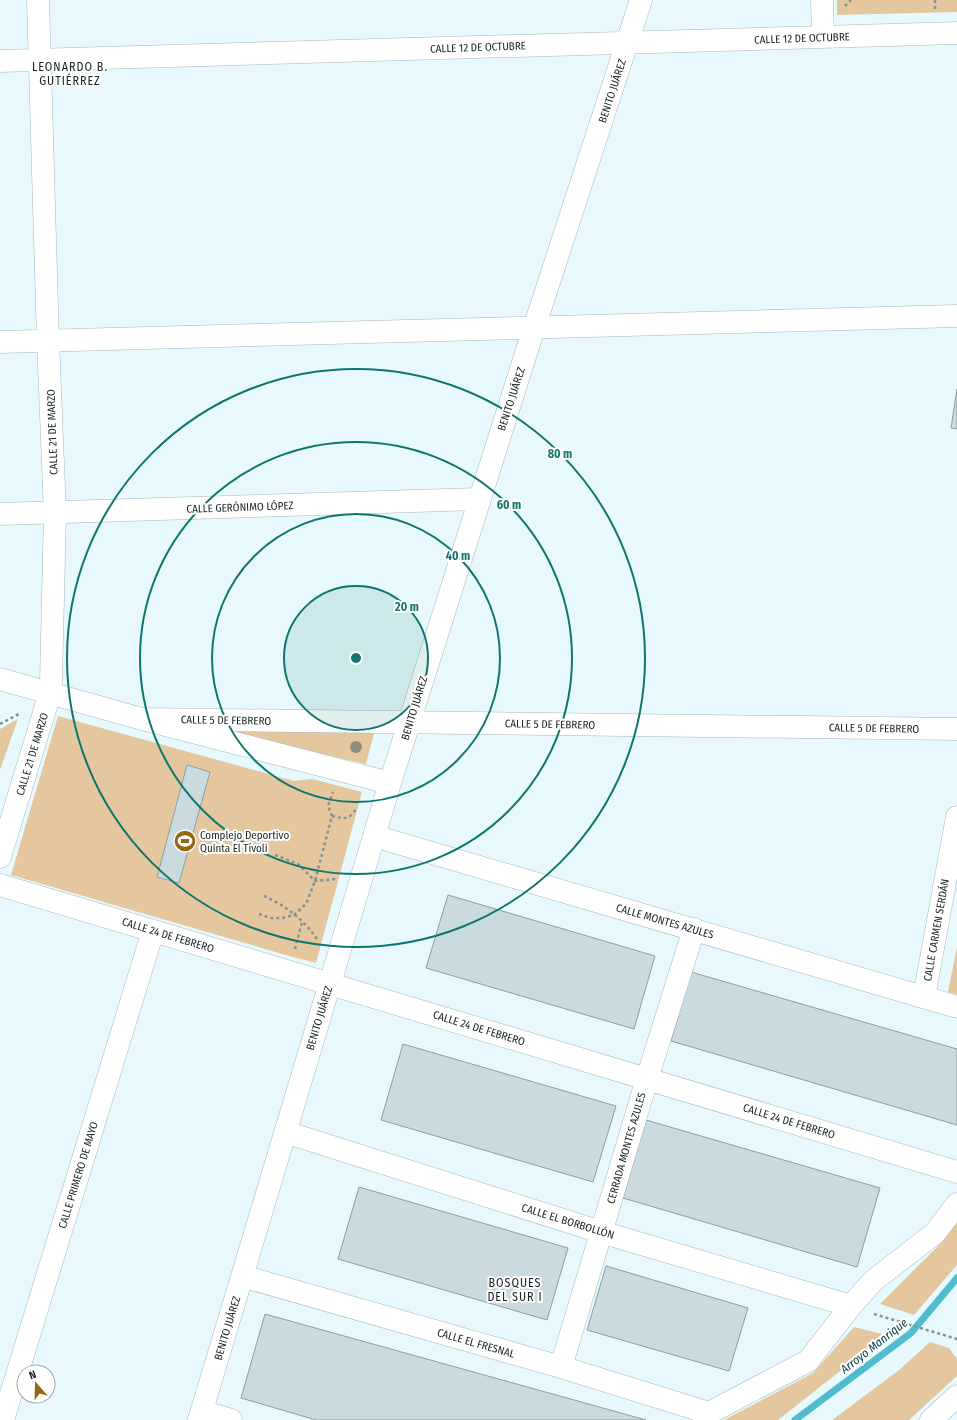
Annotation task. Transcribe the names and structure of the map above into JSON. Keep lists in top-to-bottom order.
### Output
{
  "streets": {
    "street": [
      "CALLE 12 DE OCTUBRE",
      "BENITO JUÁREZ",
      "CALLE 21 DE MARZO",
      "CALLE GERÓNIMO LÓPEZ",
      "CALLE 5 DE FEBRERO",
      "CALLE MONTES AZULES",
      "CALLE CARMEN SERDÁN",
      "CALLE 24 DE FEBRERO",
      "CERRADA MONTES AZULES",
      "CALLE PRIMERO DE MAYO",
      "CALLE EL BORBOLLÓN",
      "CALLE EL FRESNAL"
    ]
  },
  "crossings": [
    ["CALLE 12 DE OCTUBRE", "BENITO JUÁREZ"],
    ["CALLE 12 DE OCTUBRE", "CALLE 21 DE MARZO"],
    ["BENITO JUÁREZ", "CALLE GERÓNIMO LÓPEZ"],
    ["BENITO JUÁREZ", "CALLE 5 DE FEBRERO"],
    ["BENITO JUÁREZ", "CALLE MONTES AZULES"],
    ["BENITO JUÁREZ", "CALLE 24 DE FEBRERO"],
    ["BENITO JUÁREZ", "CALLE EL BORBOLLÓN"],
    ["BENITO JUÁREZ", "CALLE EL FRESNAL"],
    ["CALLE 21 DE MARZO", "CALLE GERÓNIMO LÓPEZ"],
    ["CALLE 21 DE MARZO", "CALLE 5 DE FEBRERO"],
    ["CALLE MONTES AZULES", "CALLE CARMEN SERDÁN"],
    ["CALLE MONTES AZULES", "CERRADA MONTES AZULES"],
    ["CALLE 24 DE FEBRERO", "CERRADA MONTES AZULES"],
    ["CALLE 24 DE FEBRERO", "CALLE PRIMERO DE MAYO"],
    ["CERRADA MONTES AZULES", "CALLE EL BORBOLLÓN"],
    ["CERRADA MONTES AZULES", "CALLE EL FRESNAL"]
  ],
  "districts": ["LEONARDO B. GUTIÉRREZ", "BOSQUES DEL SUR I"],
  "water": ["Arroyo Manrique"],
  "places": {
    "sports": ["Complejo Deportivo Quinta El Tívoli"]
  },
  "north": "top",
  "rings": [
    "80 m",
    "60 m",
    "40 m",
    "20 m"
  ]
}
